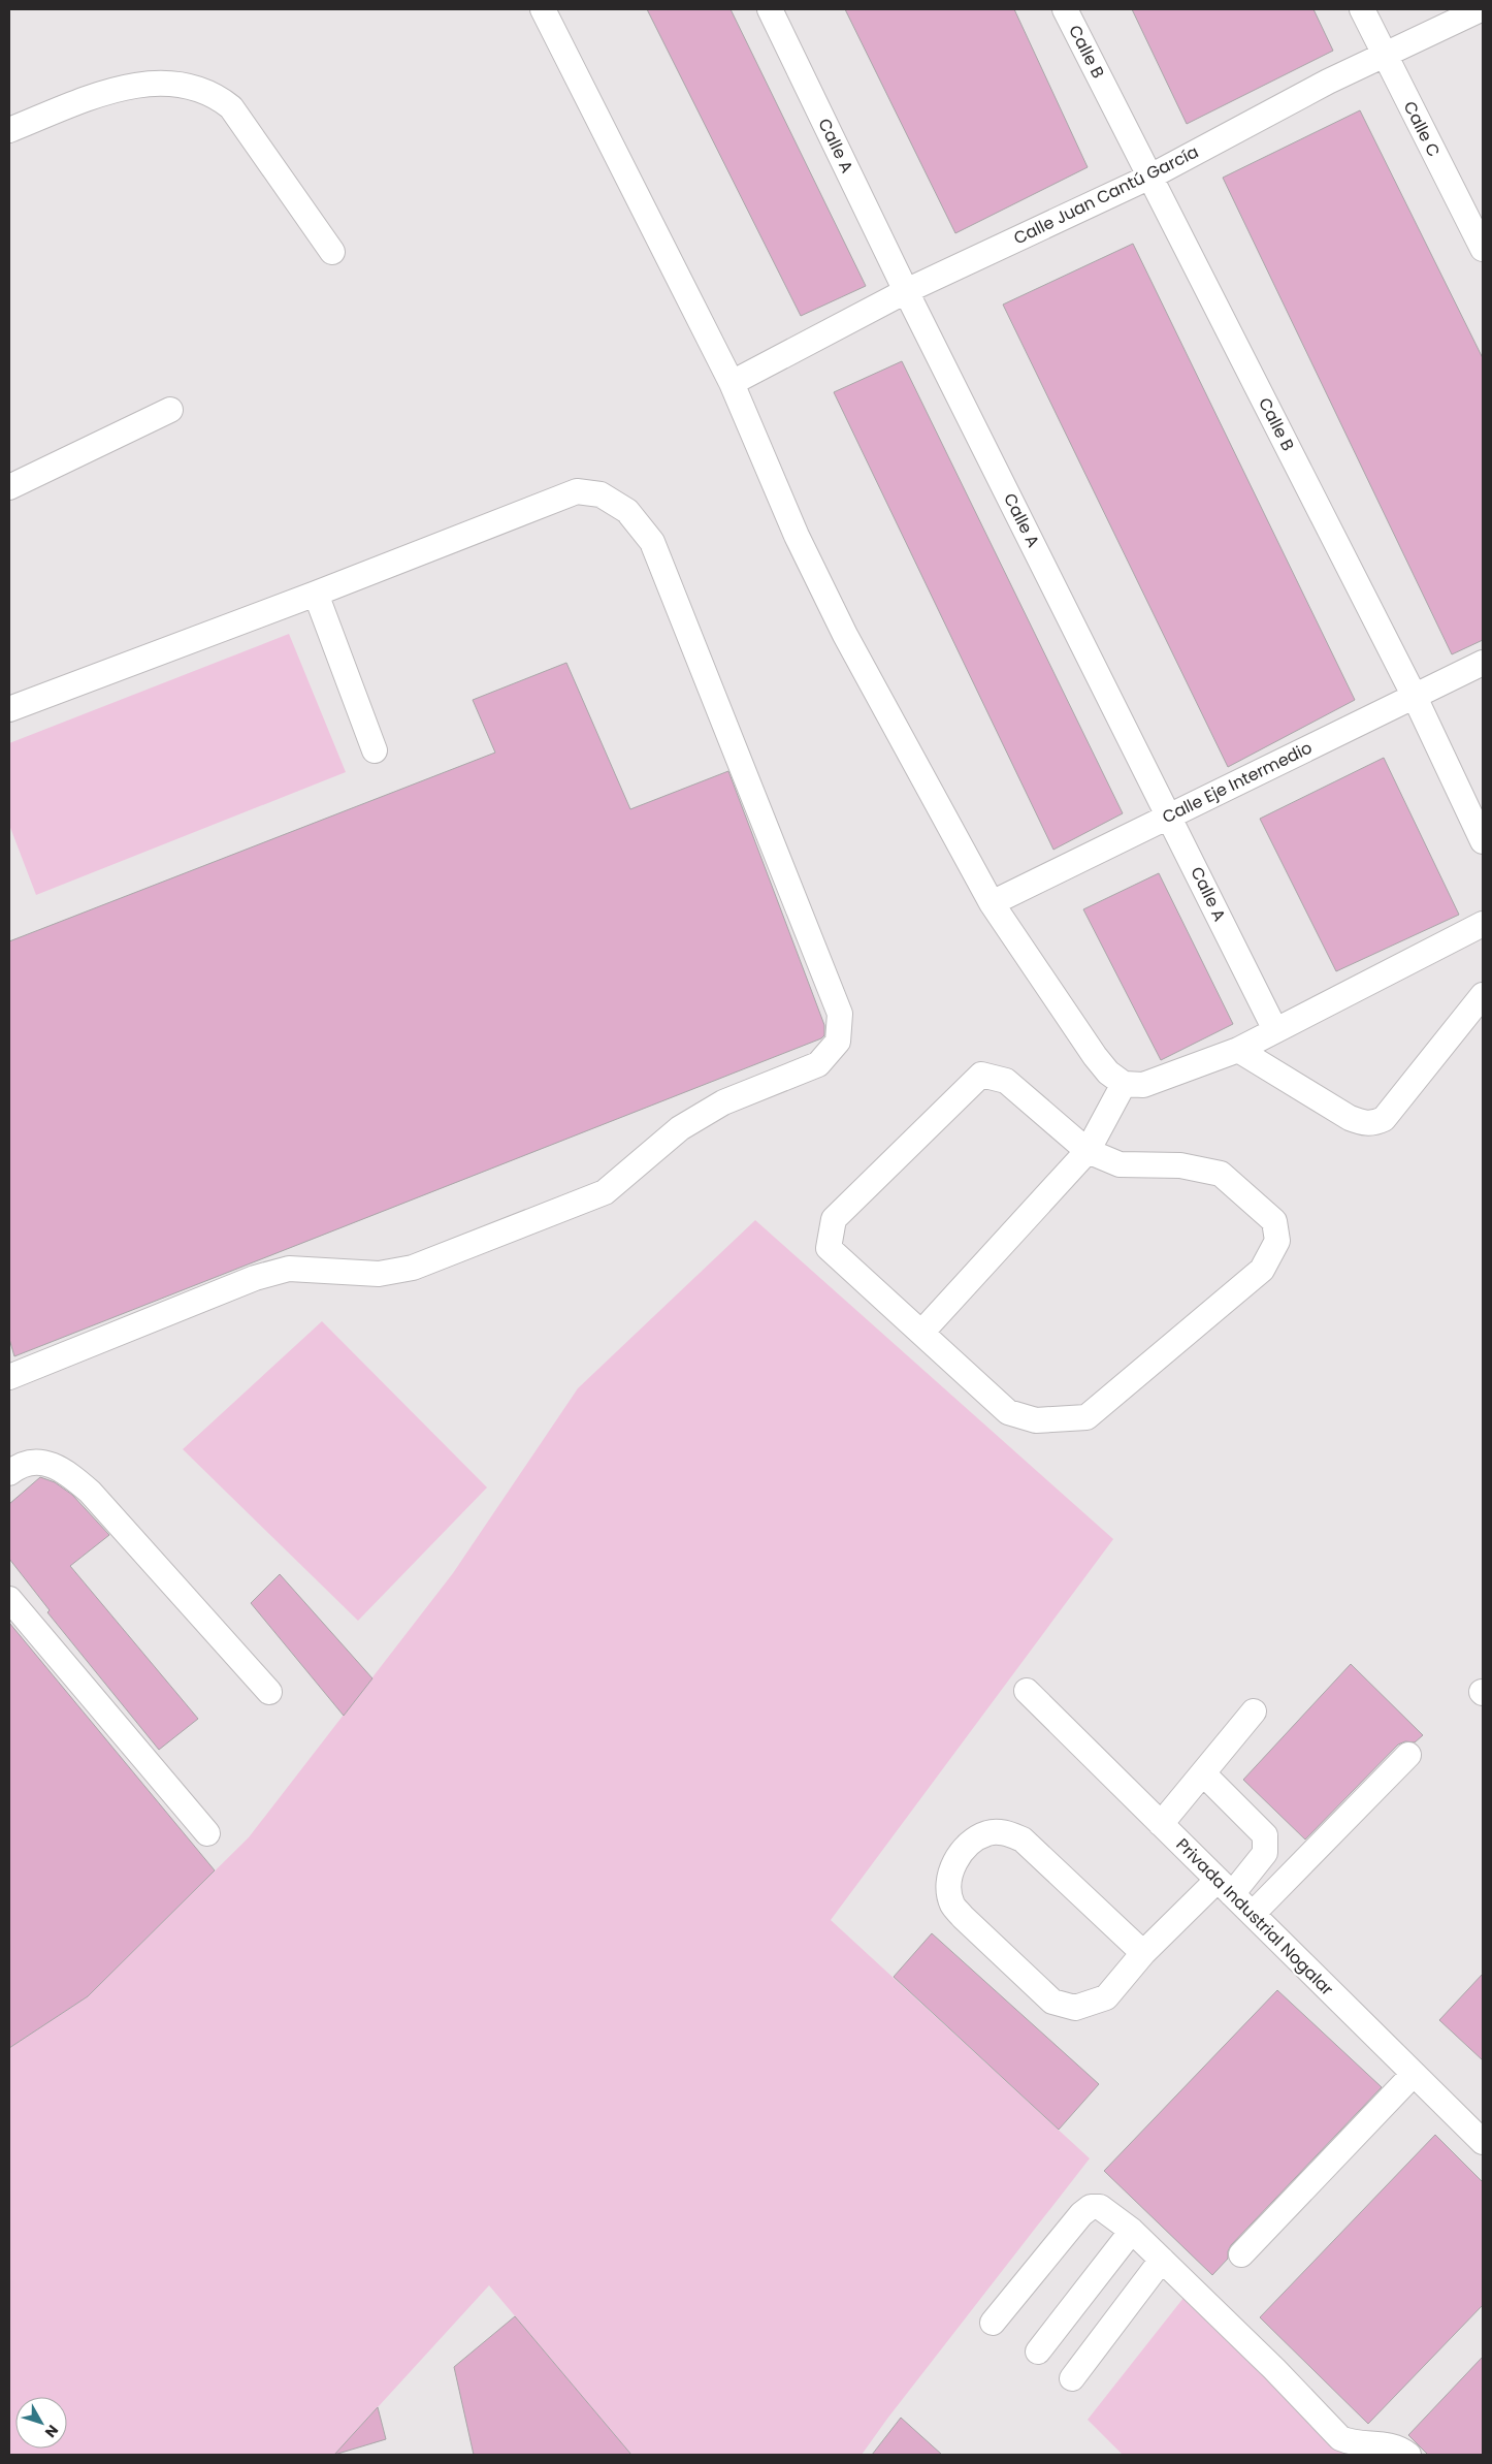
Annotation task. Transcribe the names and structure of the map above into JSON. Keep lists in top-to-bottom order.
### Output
{
  "streets": {
    "lane": [
      "Calle B",
      "Calle C",
      "Calle A",
      "Calle Juan Cantú García",
      "Calle Eje Intermedio",
      "Privada Industrial Nogalar"
    ]
  },
  "crossings": [
    ["Calle B", "Calle Juan Cantú García"],
    ["Calle B", "Calle Eje Intermedio"],
    ["Calle C", "Calle Juan Cantú García"],
    ["Calle A", "Calle Juan Cantú García"],
    ["Calle A", "Calle Eje Intermedio"]
  ],
  "north": "bottom right"
}
